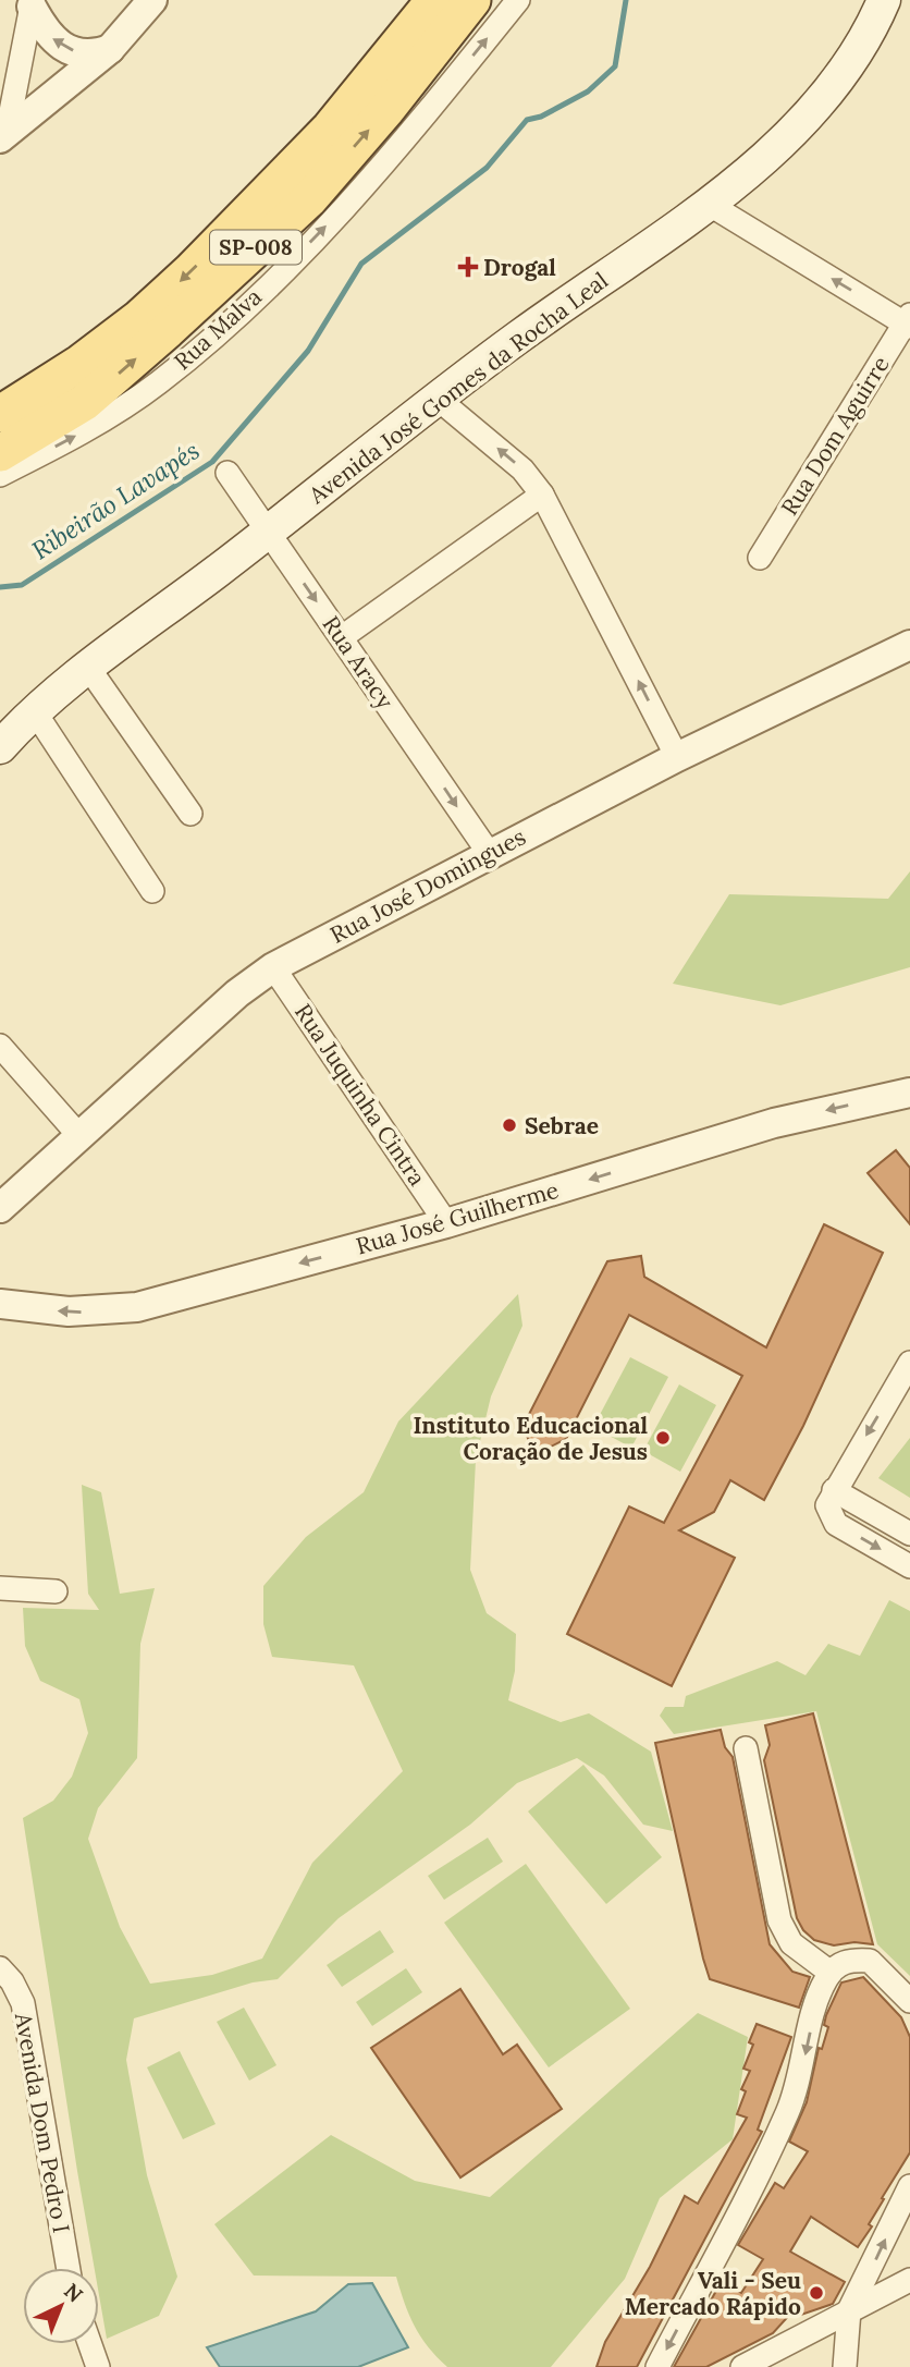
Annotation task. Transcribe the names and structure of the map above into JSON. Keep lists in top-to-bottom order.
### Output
{
  "streets": {
    "main road": ["SP-008", "Avenida José Gomes da Rocha Leal"],
    "street": [
      "Rua Malva",
      "Rua Dom Aguirre",
      "Rua Aracy",
      "Rua José Domingues",
      "Rua Juquinha Cintra",
      "Rua José Guilherme",
      "Avenida Dom Pedro I"
    ]
  },
  "crossings": [
    ["Avenida José Gomes da Rocha Leal", "Rua Aracy"],
    ["Rua Aracy", "Rua José Domingues"],
    ["Rua José Domingues", "Rua Juquinha Cintra"],
    ["Rua Juquinha Cintra", "Rua José Guilherme"]
  ],
  "one_way": ["Rua Malva", "Rua Aracy", "Rua José Guilherme"],
  "water": ["Ribeirão Lavapés"],
  "places": {
    "health": ["Drogal"],
    "other": ["Sebrae", "Instituto Educacional Coração de Jesus", "Vali - Seu Mercado Rápido"]
  },
  "north": "top right"
}
